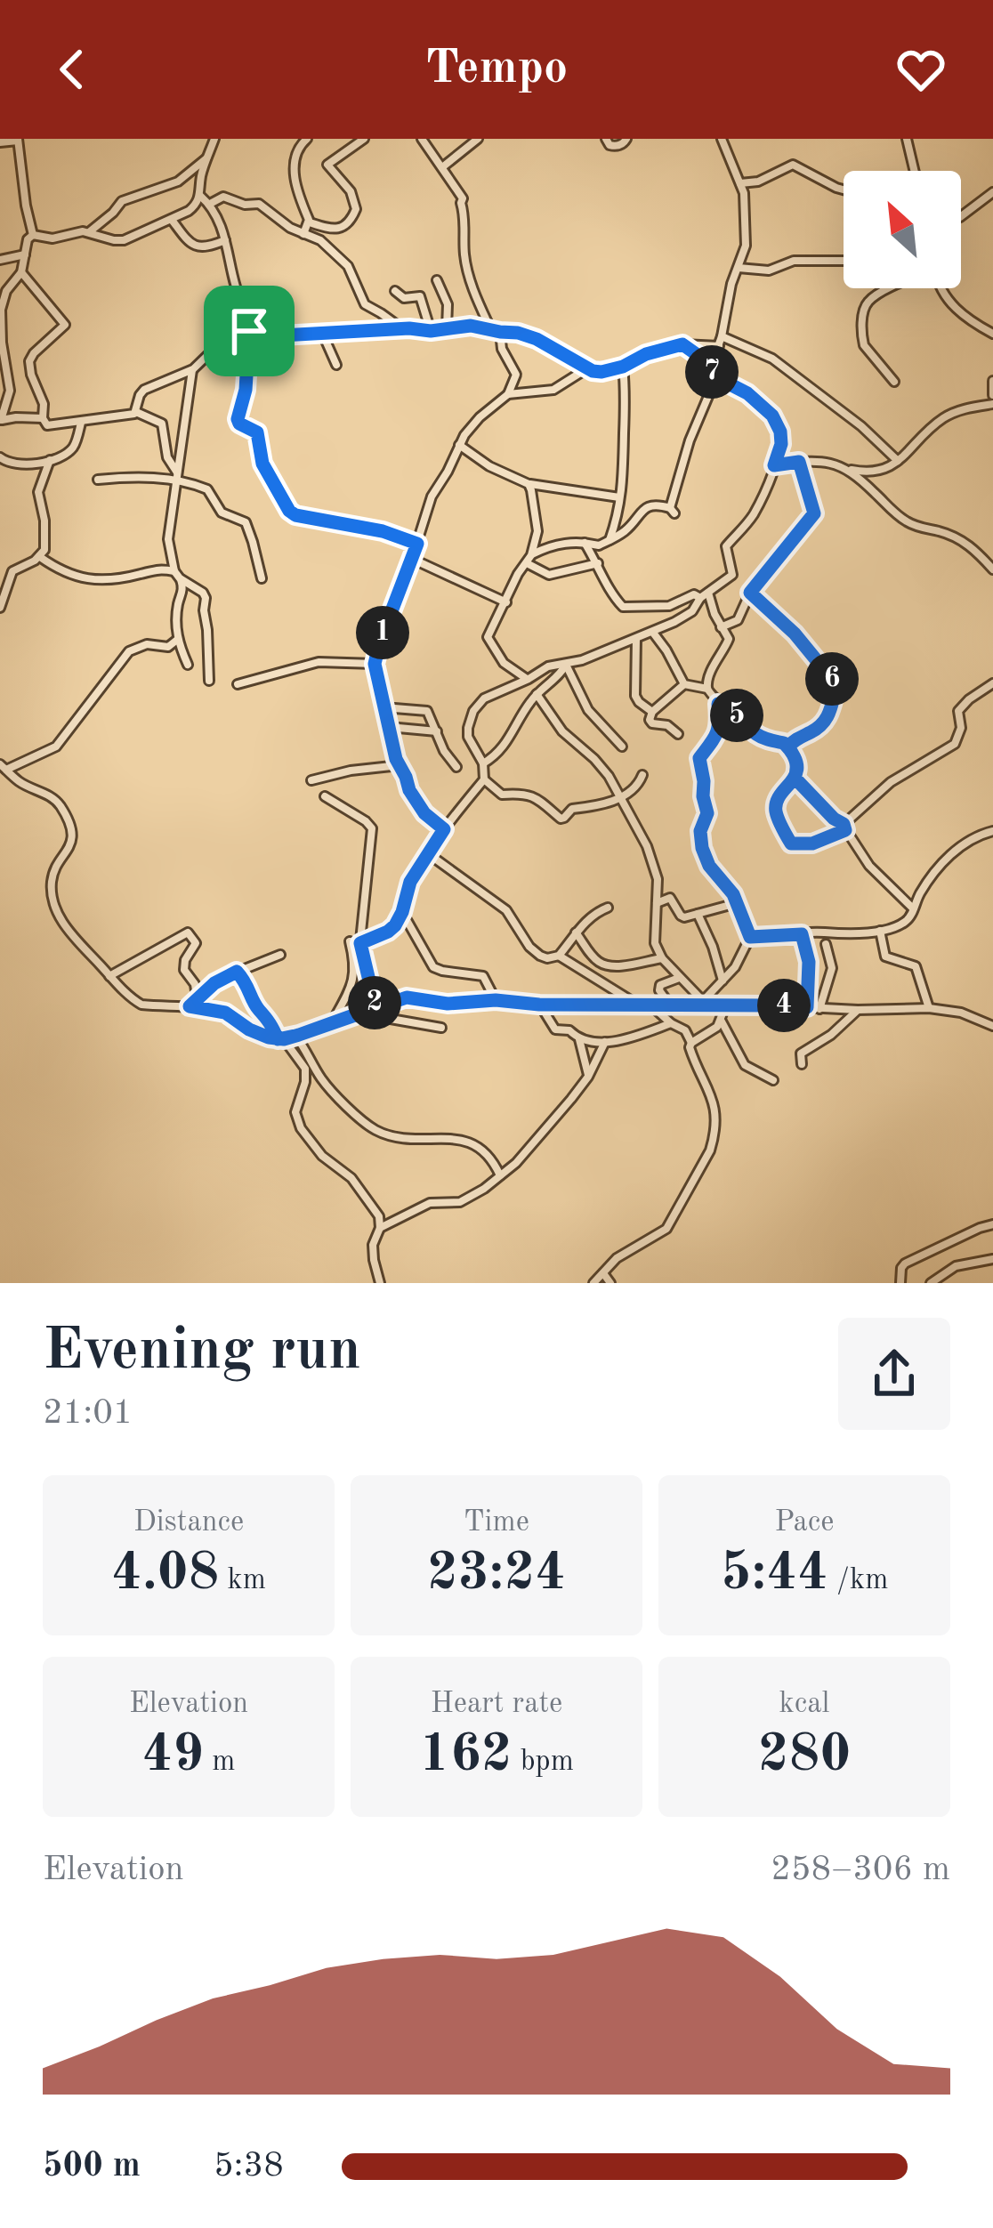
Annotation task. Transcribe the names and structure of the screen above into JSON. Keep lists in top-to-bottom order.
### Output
{
  "north": "top left",
  "page": {
    "header": "Tempo",
    "pins": [
      "7",
      "1",
      "6",
      "5",
      "2",
      "4"
    ],
    "heading": ["Evening run", "21:01"],
    "stats": [
      ["Distance", "4.08 km"],
      ["Time", "23:24"],
      ["Pace", "5:44 /km"],
      ["Elevation", "49 m"],
      ["Heart rate", "162 bpm"],
      ["kcal", "280"]
    ],
    "chart": ["Elevation", "258–306 m"],
    "list": [
      {
        "name": "500 m",
        "note": "5:38"
      }
    ]
  }
}
